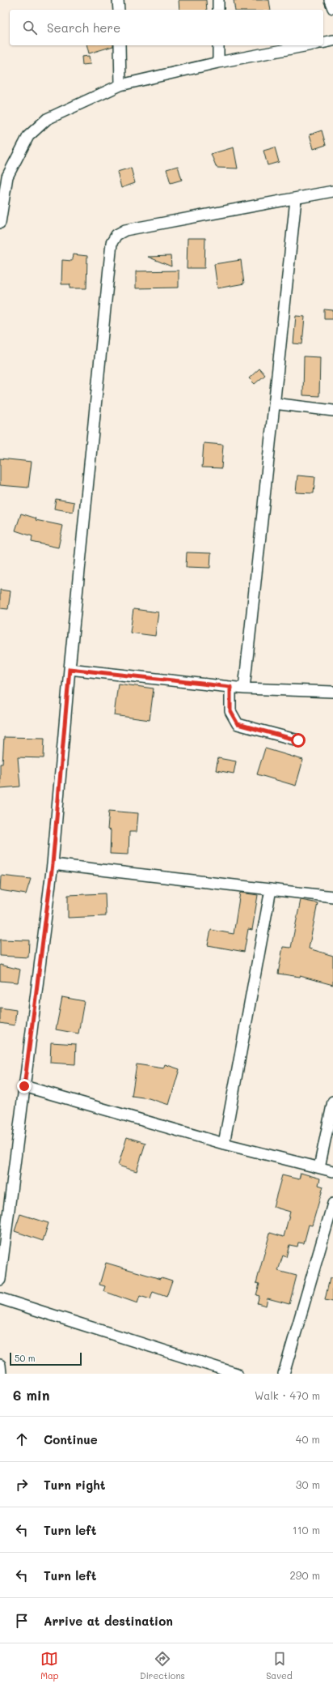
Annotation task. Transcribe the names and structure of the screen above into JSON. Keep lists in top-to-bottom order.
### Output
{
  "scale_bar": "50 m",
  "page": {
    "search": "Search here",
    "scale": "50 m",
    "heading": ["6 min", "Walk · 470 m"],
    "list": [
      ["Continue", "40 m"],
      ["Turn right", "30 m"],
      ["Turn left", "110 m"],
      ["Turn left", "290 m"],
      "Arrive at destination"
    ],
    "nav": ["Map", "Directions", "Saved"]
  }
}
